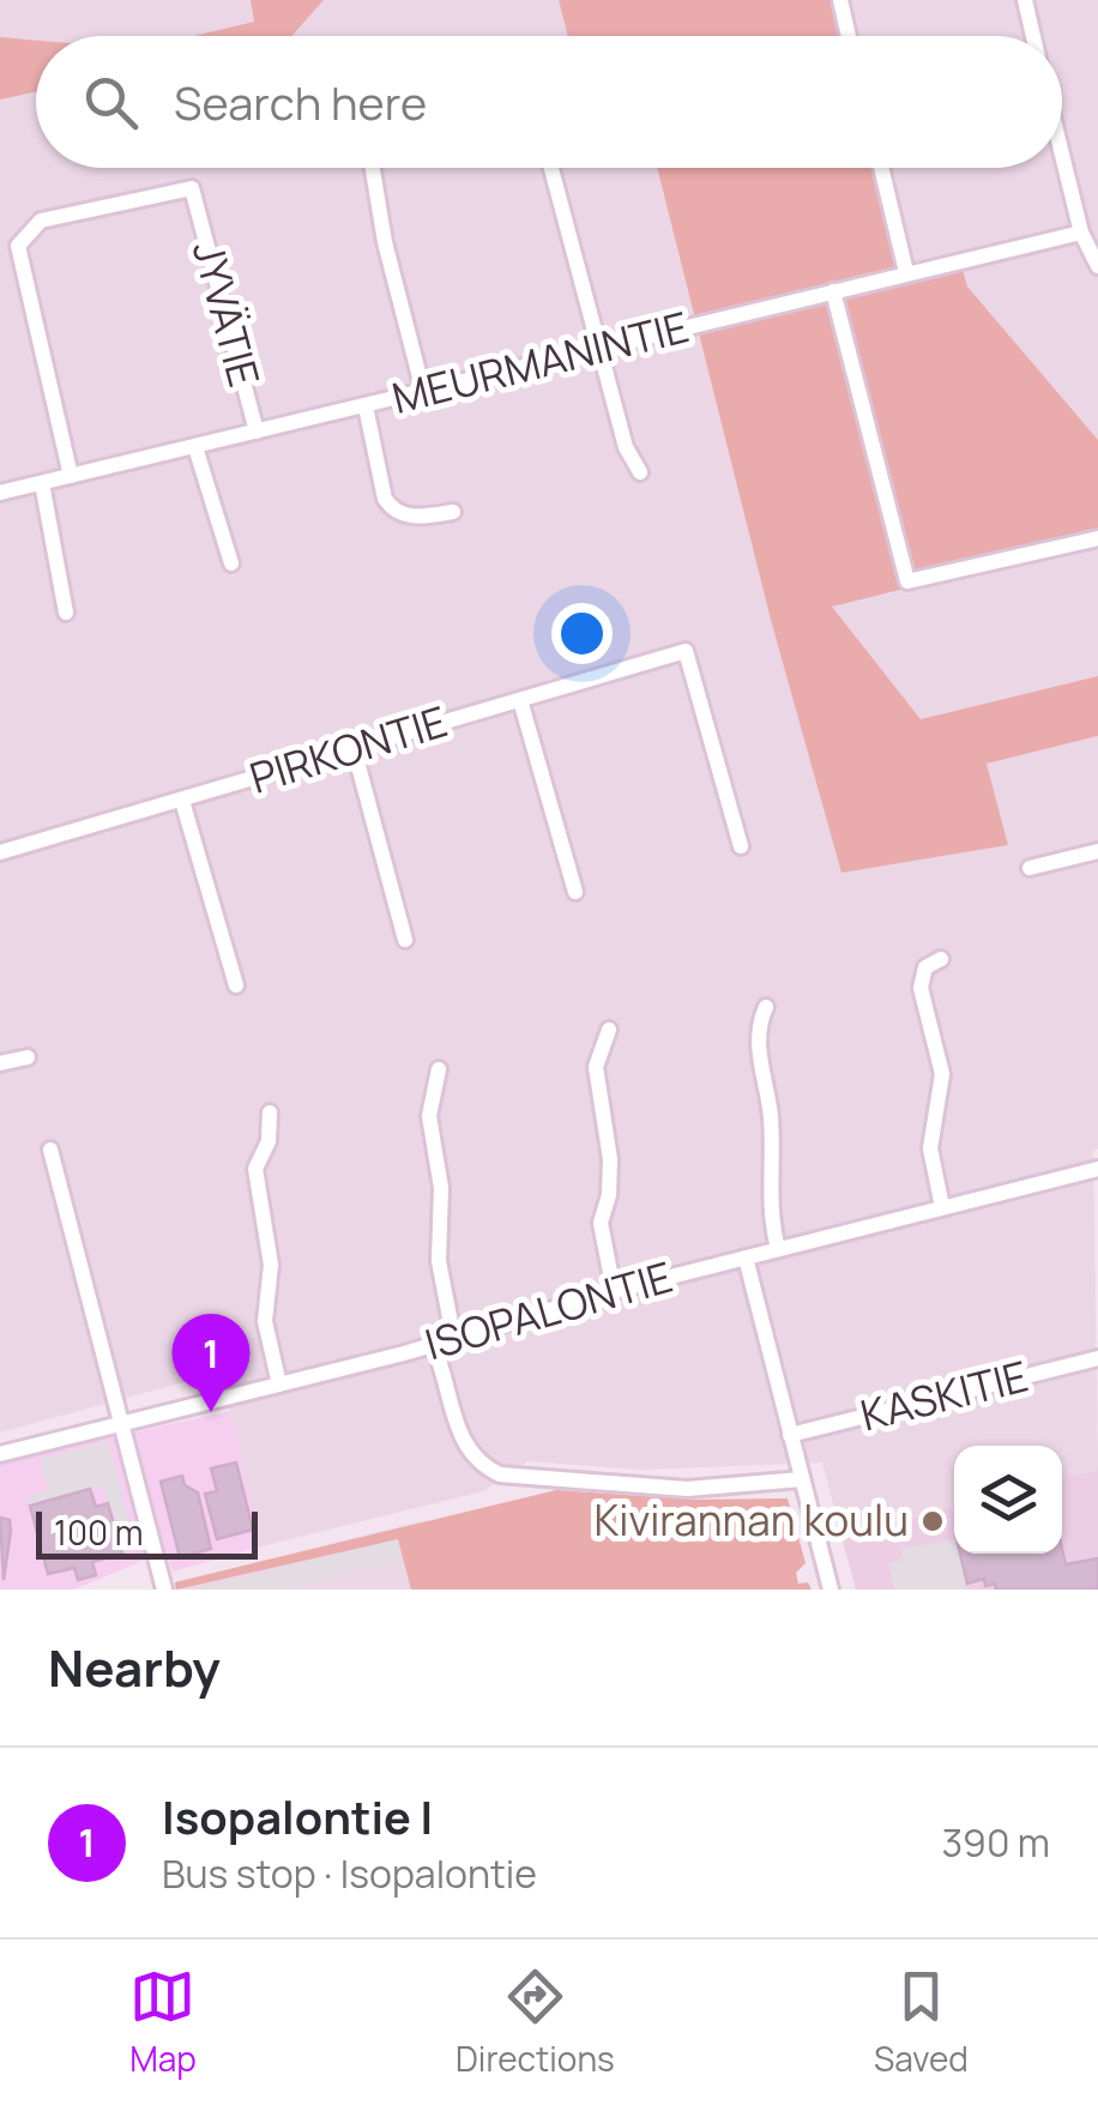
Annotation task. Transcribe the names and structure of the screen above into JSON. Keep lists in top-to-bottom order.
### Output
{
  "streets": {
    "street": [
      "JYVÄTIE",
      "MEURMANINTIE",
      "PIRKONTIE",
      "ISOPALONTIE",
      "KASKITIE"
    ]
  },
  "crossings": [
    ["JYVÄTIE", "MEURMANINTIE"]
  ],
  "places": ["Kivirannan koulu"],
  "scale_bar": "100 m",
  "page": {
    "search": "Search here",
    "pins": "1",
    "scale": "100 m",
    "heading": "Nearby",
    "list": [
      {
        "mark": "1",
        "name": "Isopalontie I",
        "note": "Bus stop · Isopalontie",
        "value": "390 m"
      }
    ],
    "nav": ["Map", "Directions", "Saved"]
  }
}
